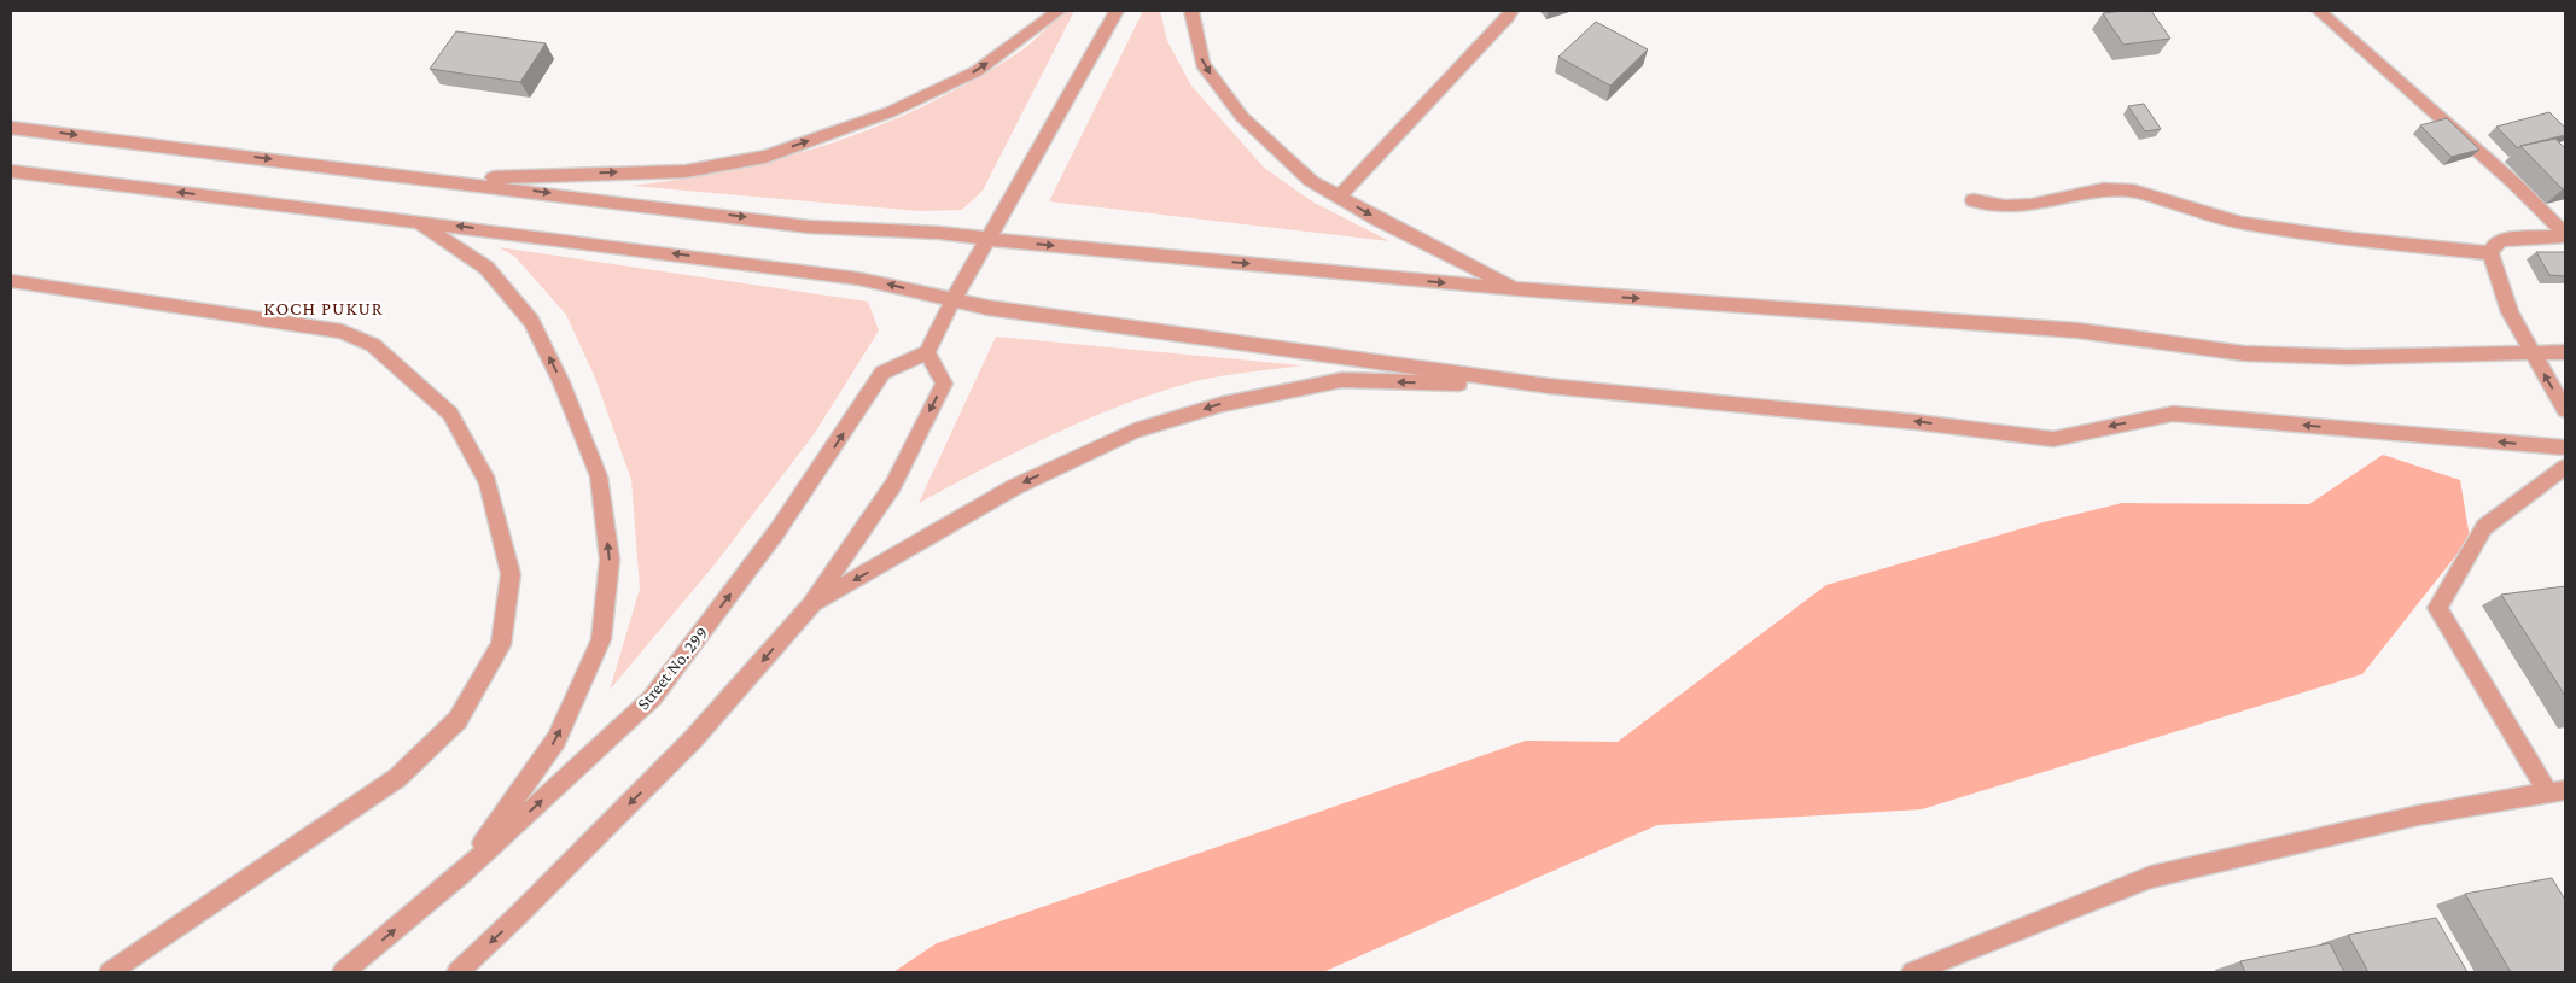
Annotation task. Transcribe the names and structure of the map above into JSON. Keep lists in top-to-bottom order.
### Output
{
  "streets": {
    "street": ["Street No. 299"]
  },
  "districts": ["KOCH PUKUR"]
}
